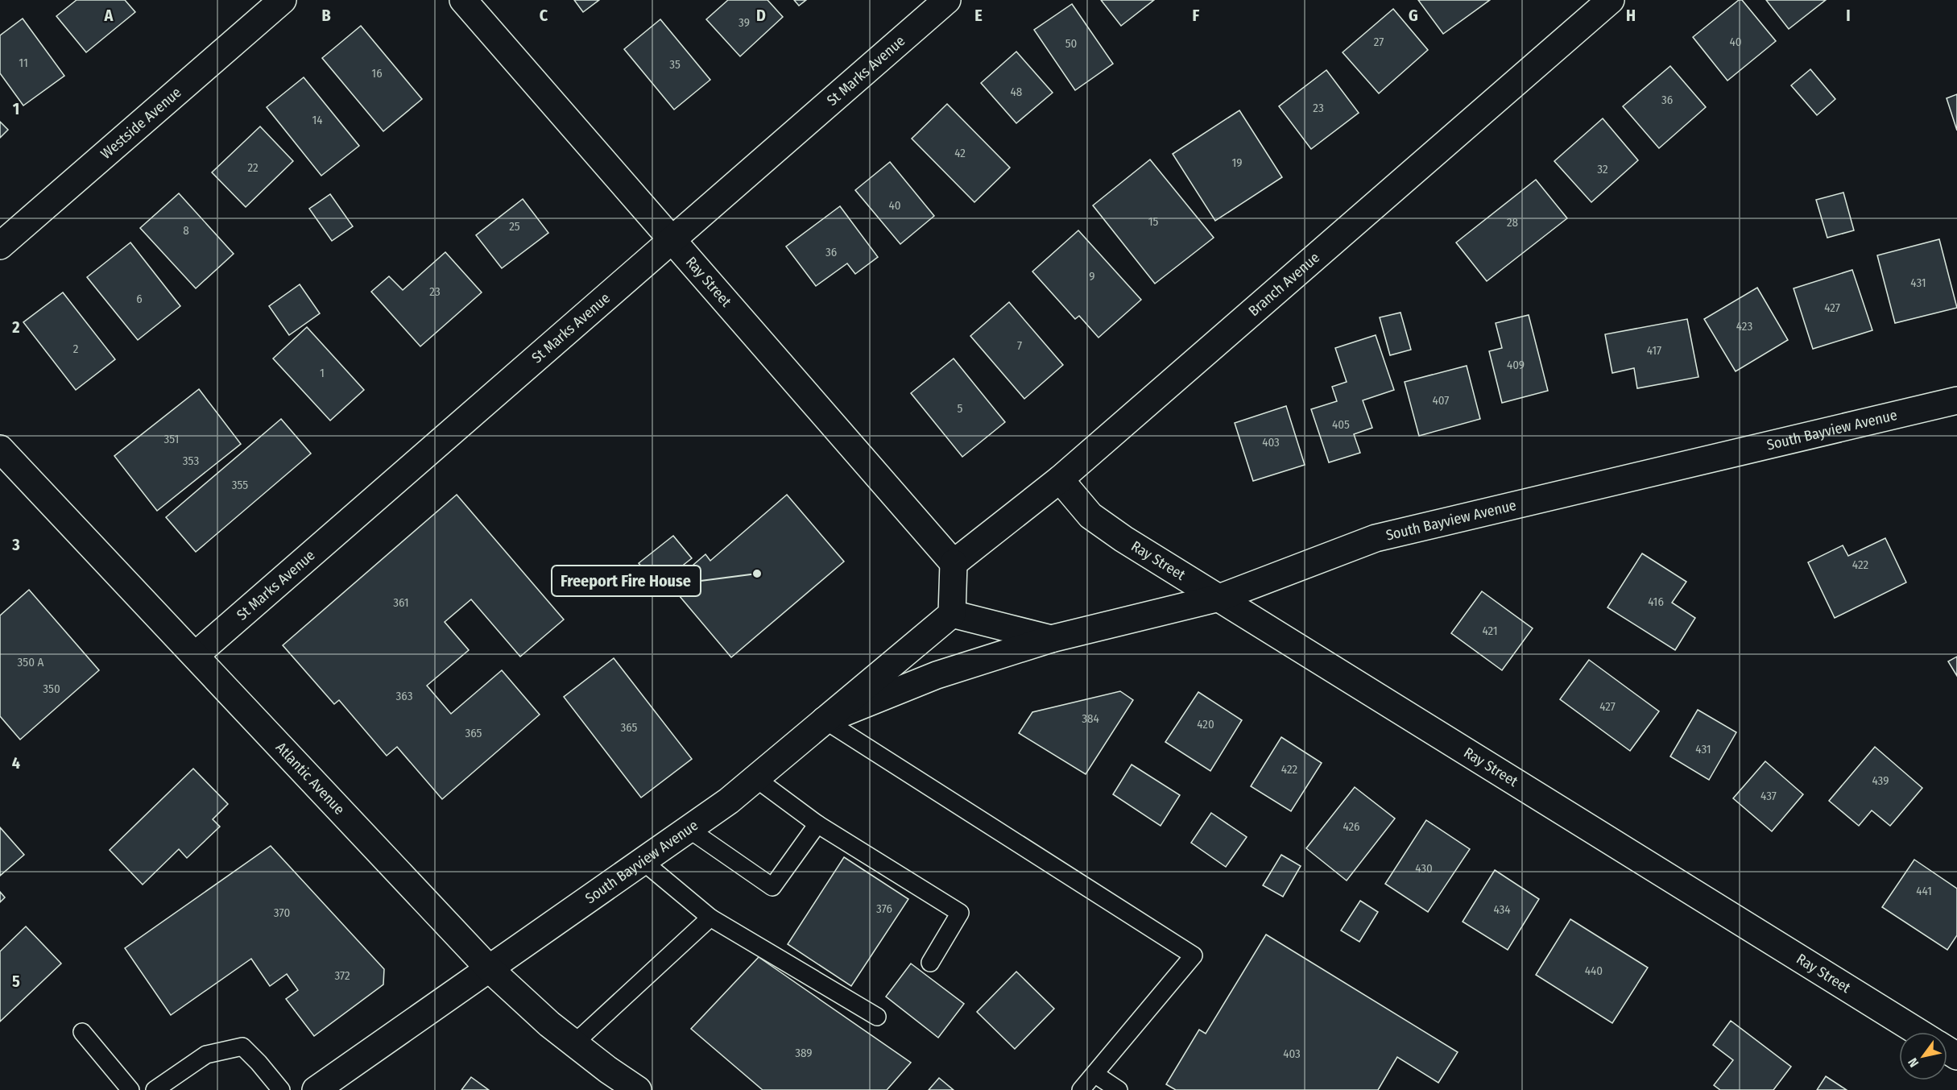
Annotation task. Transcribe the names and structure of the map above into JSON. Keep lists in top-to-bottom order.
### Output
{
  "streets": {
    "street": [
      "St Marks Avenue",
      "Westside Avenue",
      "Ray Street",
      "Branch Avenue",
      "South Bayview Avenue",
      "Atlantic Avenue"
    ]
  },
  "crossings": [
    ["St Marks Avenue", "Ray Street"],
    ["St Marks Avenue", "Atlantic Avenue"],
    ["Ray Street", "Branch Avenue"],
    ["Ray Street", "South Bayview Avenue"],
    ["South Bayview Avenue", "Atlantic Avenue"]
  ],
  "places": ["Freeport Fire House"],
  "house_numbers": [
    "39",
    "27",
    "40",
    "50",
    "11",
    "35",
    "16",
    "48",
    "36",
    "23",
    "14",
    "42",
    "19",
    "22",
    "32",
    "40",
    "15",
    "28",
    "25",
    "8",
    "36",
    "9",
    "431",
    "23",
    "6",
    "427",
    "423",
    "7",
    "2",
    "417",
    "409",
    "1",
    "407",
    "5",
    "405",
    "351",
    "403",
    "353",
    "355",
    "422",
    "416",
    "361",
    "421",
    "350 A",
    "350",
    "363",
    "427",
    "384",
    "420",
    "365",
    "365",
    "431",
    "422",
    "439",
    "437",
    "426",
    "430",
    "441",
    "376",
    "434",
    "370",
    "440",
    "372",
    "389",
    "403"
  ],
  "north": "bottom left",
  "grid": {
    "columns": [
      "A",
      "B",
      "C",
      "D",
      "E",
      "F",
      "G",
      "H",
      "I"
    ],
    "rows": [
      "1",
      "2",
      "3",
      "4",
      "5"
    ]
  }
}
